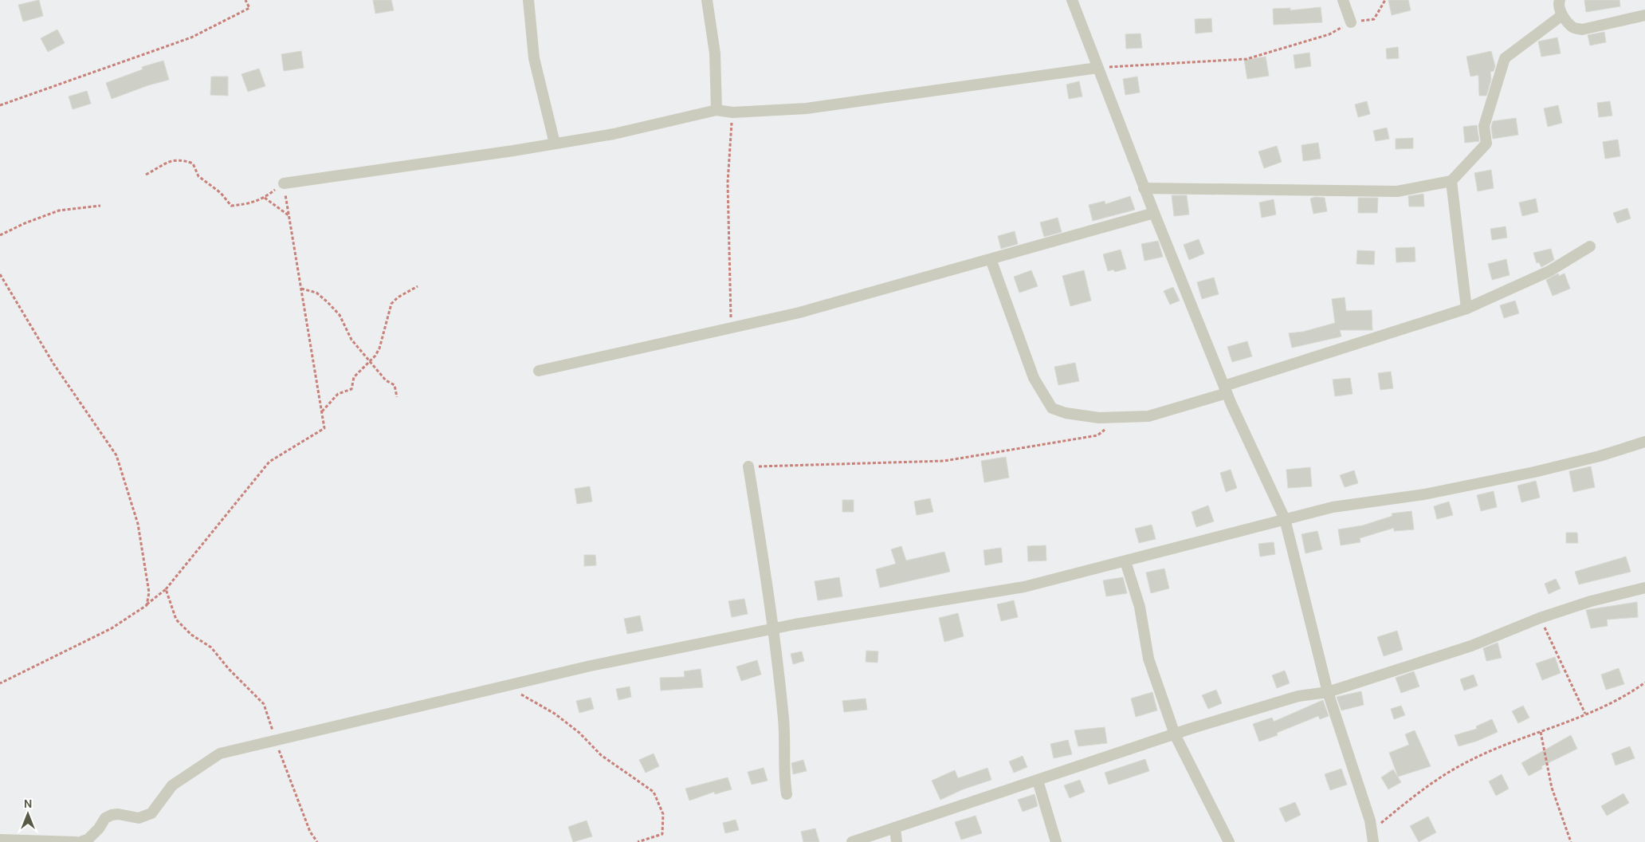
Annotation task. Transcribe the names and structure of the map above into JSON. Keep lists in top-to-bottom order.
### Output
{
  "north": "top"
}
